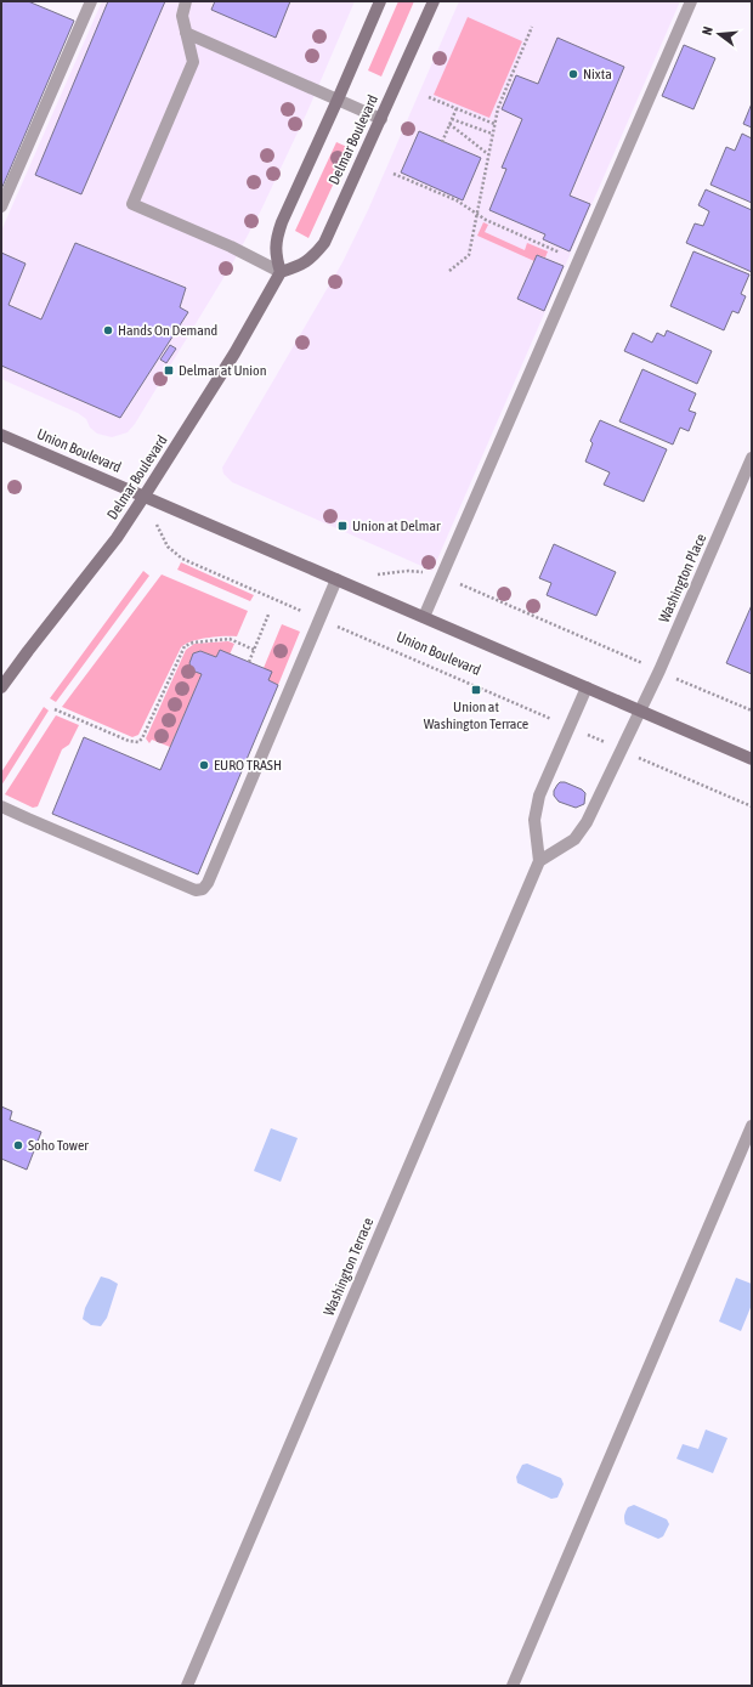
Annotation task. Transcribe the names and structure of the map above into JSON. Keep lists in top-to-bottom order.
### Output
{
  "streets": {
    "main road": ["Delmar Boulevard", "Union Boulevard"],
    "street": ["Washington Place", "Washington Terrace"]
  },
  "crossings": [
    ["Delmar Boulevard", "Union Boulevard"],
    ["Union Boulevard", "Washington Place"],
    ["Washington Place", "Washington Terrace"]
  ],
  "places": {
    "other": [
      "Nixta",
      "Hands On Demand",
      "EURO TRASH",
      "Soho Tower"
    ],
    "transit": ["Delmar at Union", "Union at Delmar", "Union at Washington Terrace"]
  },
  "north": "left"
}
